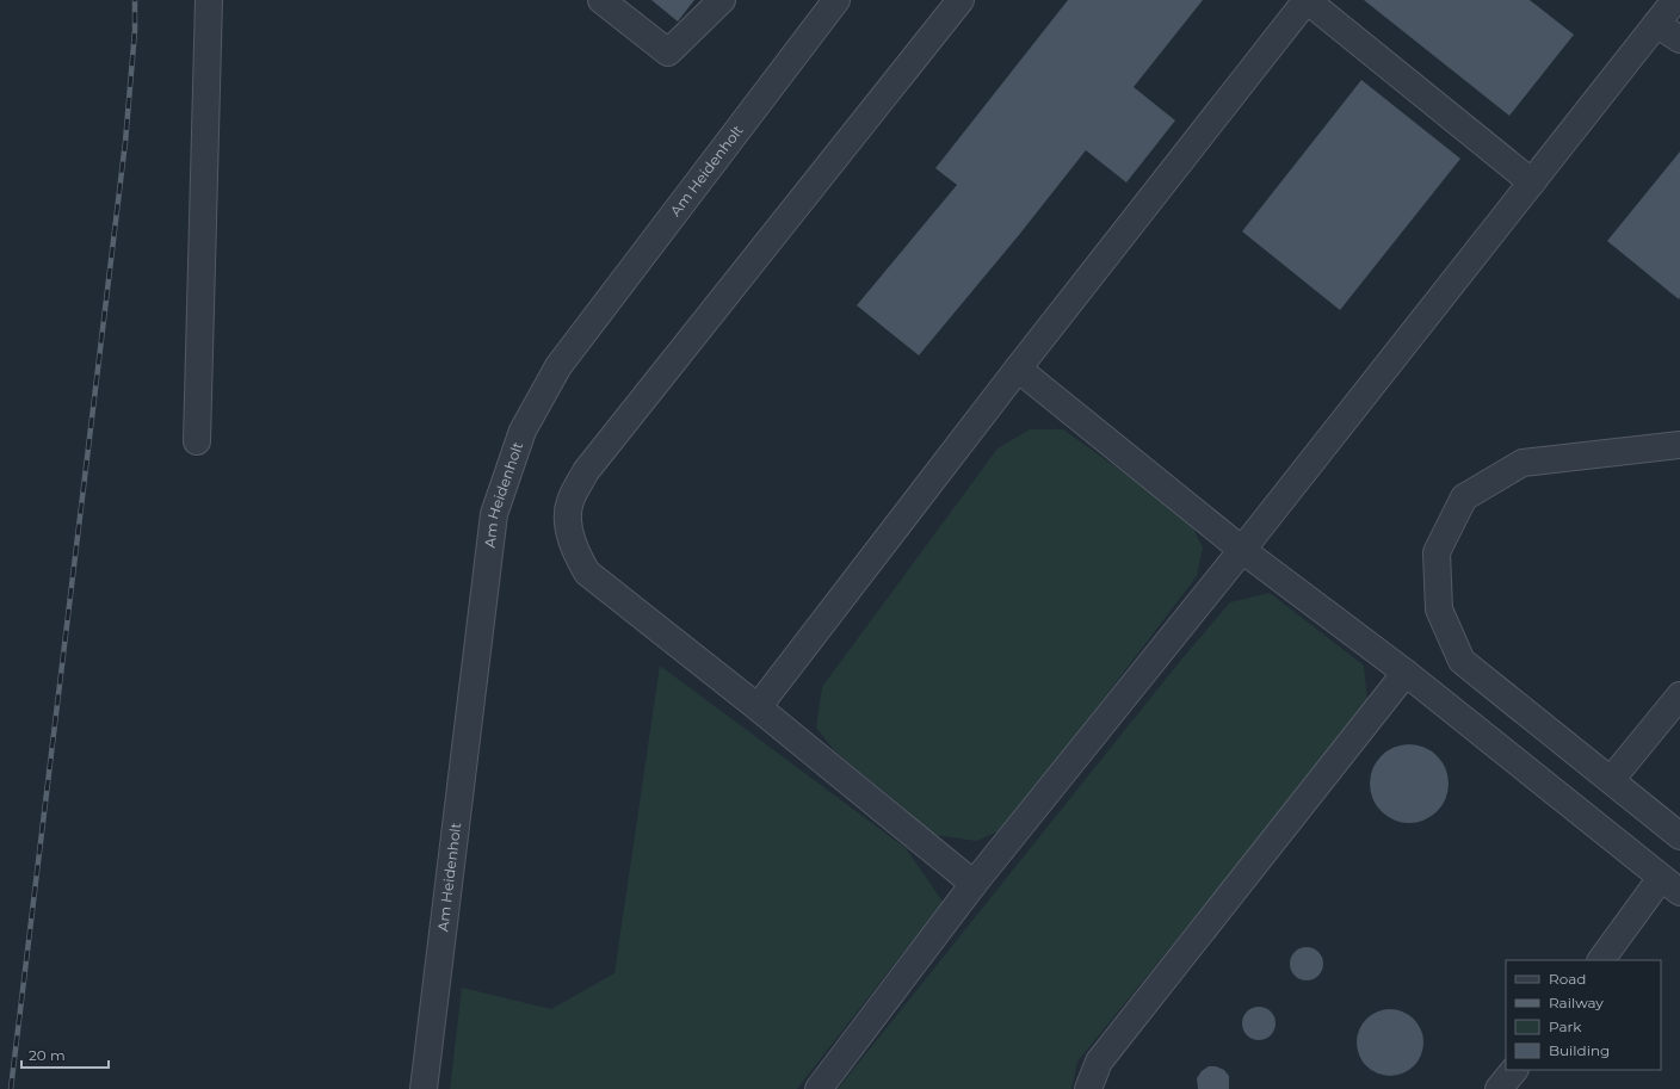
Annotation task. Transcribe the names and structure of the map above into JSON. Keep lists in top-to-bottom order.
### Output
{
  "streets": {
    "street": ["Am Heidenholt"]
  },
  "legend": [
    "Road",
    "Railway",
    "Park",
    "Building"
  ],
  "scale_bar": "20 m"
}
